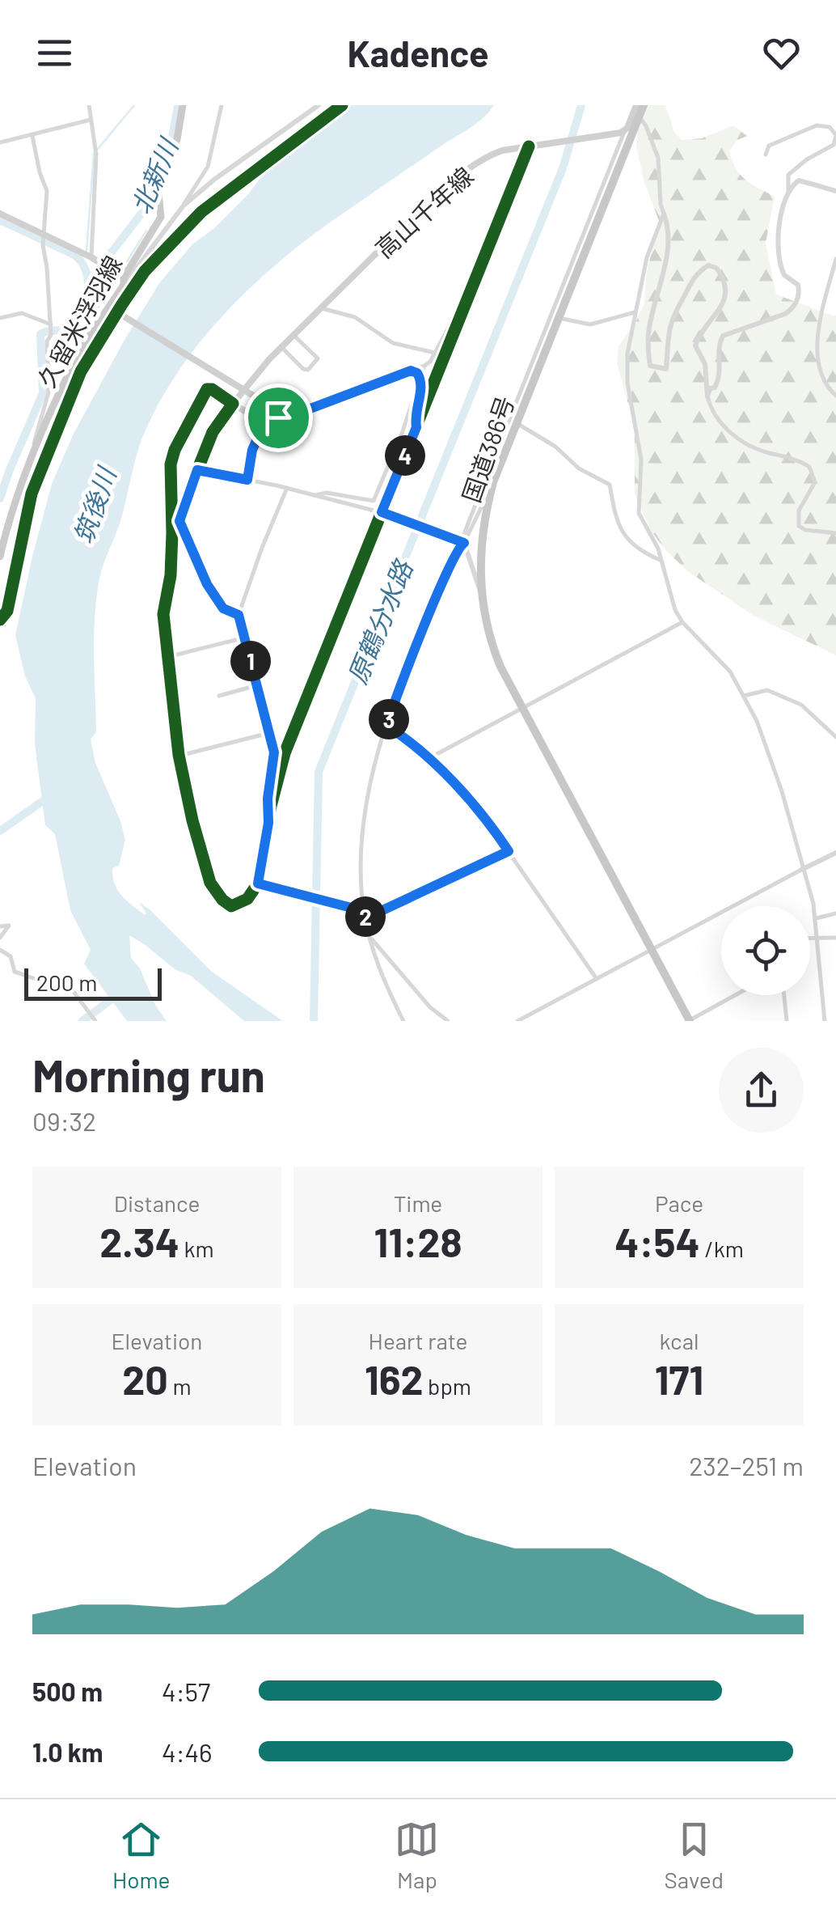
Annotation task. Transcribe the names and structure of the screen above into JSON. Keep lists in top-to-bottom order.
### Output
{
  "streets": {
    "highway": ["国道386号"],
    "main road": ["高山千年線", "久留米浮羽線"]
  },
  "water": ["北新川", "筑後川", "原鶴分水路"],
  "scale_bar": "200 m",
  "page": {
    "header": "Kadence",
    "pins": [
      "4",
      "1",
      "3",
      "2"
    ],
    "scale": "200 m",
    "heading": ["Morning run", "09:32"],
    "stats": [
      ["Distance", "2.34 km"],
      ["Time", "11:28"],
      ["Pace", "4:54 /km"],
      ["Elevation", "20 m"],
      ["Heart rate", "162 bpm"],
      ["kcal", "171"]
    ],
    "chart": ["Elevation", "232–251 m"],
    "list": [
      {
        "name": "500 m",
        "note": "4:57"
      },
      {
        "name": "1.0 km",
        "note": "4:46"
      }
    ],
    "tabs": ["Home", "Map", "Saved"]
  }
}
